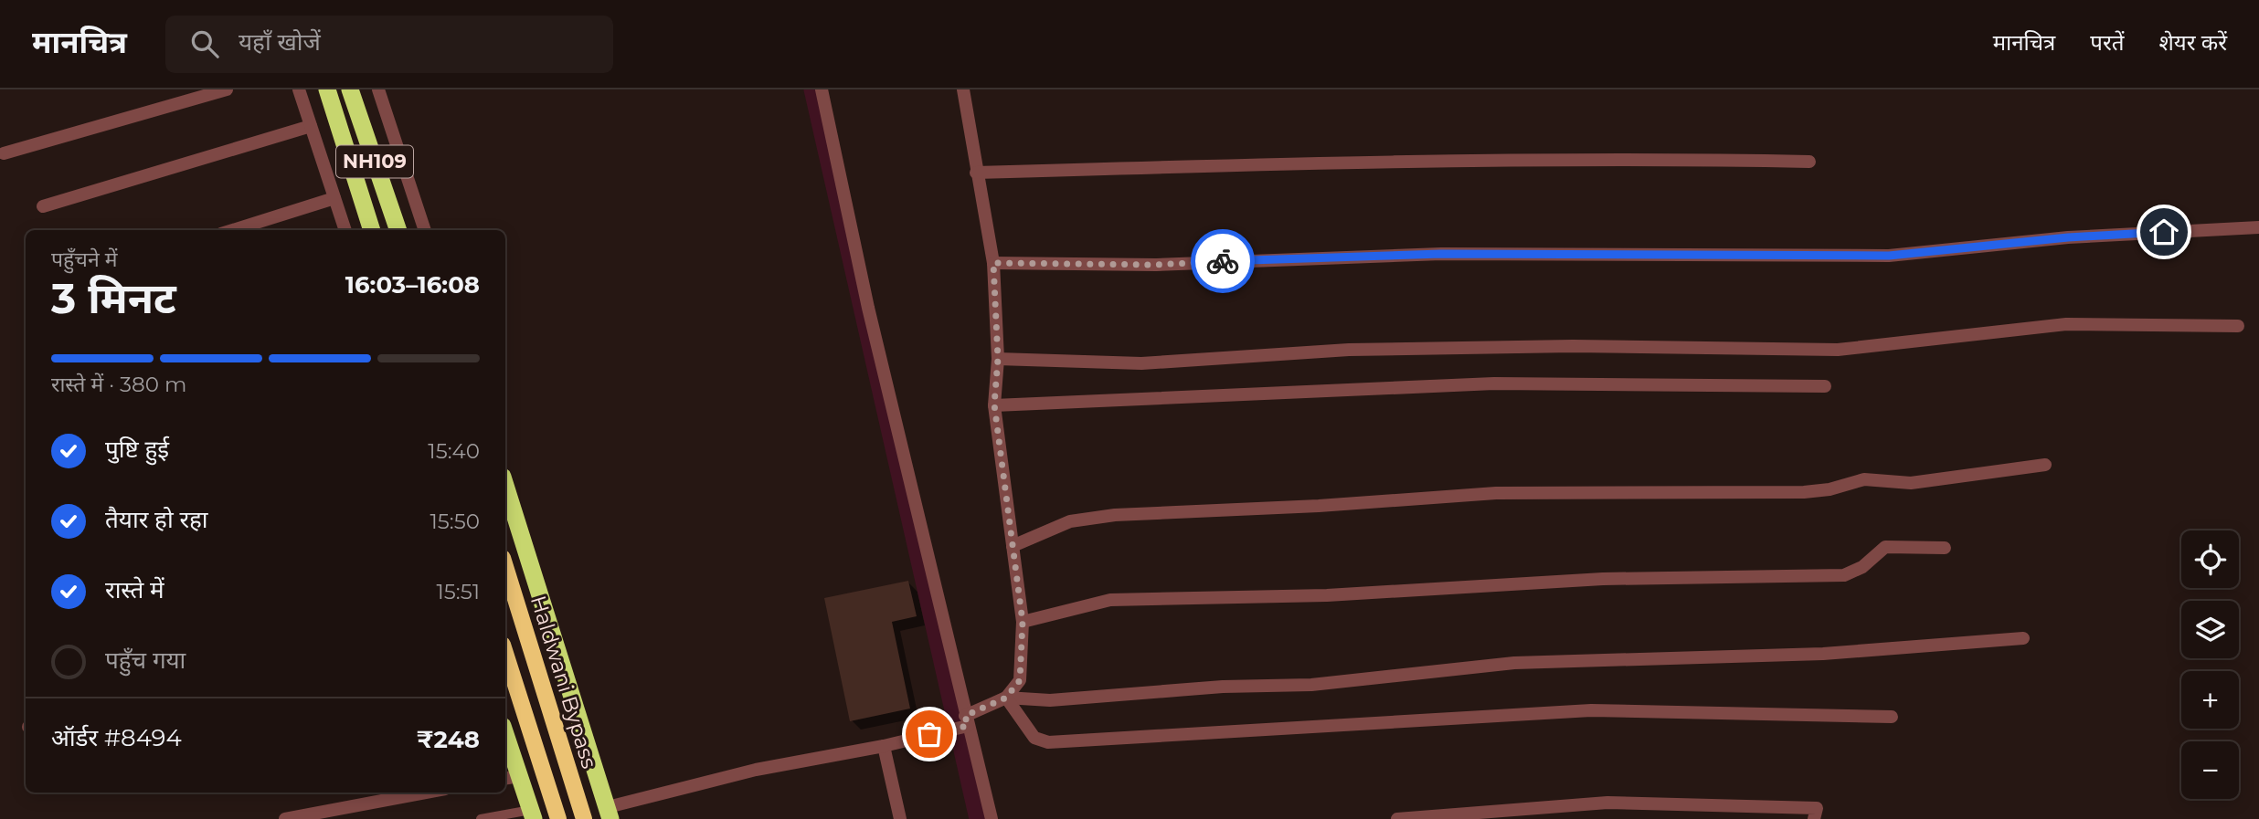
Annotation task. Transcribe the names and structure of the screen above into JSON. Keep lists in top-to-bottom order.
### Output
{
  "streets": {
    "highway": ["NH109"],
    "main road": ["Haldwani Bypass"]
  },
  "page": {
    "header": "मानचित्र",
    "search": "यहाँ खोजें",
    "nav": ["मानचित्र", "परतें", "शेयर करें"],
    "heading": ["3 मिनट", "पहुँचने में", "16:03–16:08"],
    "panel": ["ऑर्डर #8494", "₹248"],
    "bar": "रास्ते में · 380 m",
    "list": [
      ["पुष्टि हुई", "15:40"],
      ["तैयार हो रहा", "15:50"],
      ["रास्ते में", "15:51"],
      "पहुँच गया"
    ],
    "map_buttons": ["+", "−"]
  }
}
